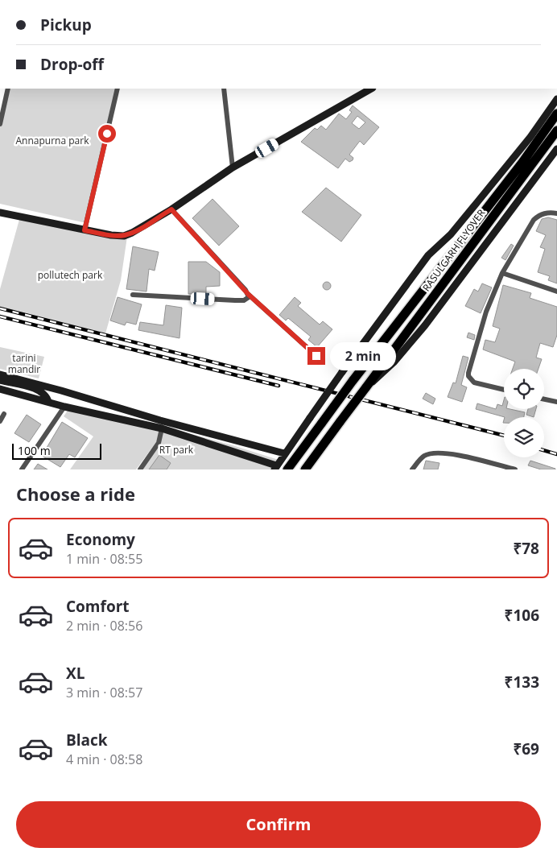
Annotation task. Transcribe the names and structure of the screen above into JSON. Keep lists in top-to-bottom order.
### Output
{
  "streets": {
    "highway": ["RASULGARH FLYOVER"]
  },
  "parks": [
    "Annapurna park",
    "pollutech park",
    "tarini mandir",
    "RT park"
  ],
  "scale_bar": "100 m",
  "page": {
    "banner": ["Pickup", "Drop-off"],
    "bubble": "2 min",
    "scale": "100 m",
    "heading": "Choose a ride",
    "list": [
      {
        "name": "Economy",
        "note": "1 min · 08:55",
        "value": "₹78"
      },
      {
        "name": "Comfort",
        "note": "2 min · 08:56",
        "value": "₹106"
      },
      {
        "name": "XL",
        "note": "3 min · 08:57",
        "value": "₹133"
      },
      {
        "name": "Black",
        "note": "4 min · 08:58",
        "value": "₹69"
      }
    ],
    "buttons": "Confirm"
  }
}
